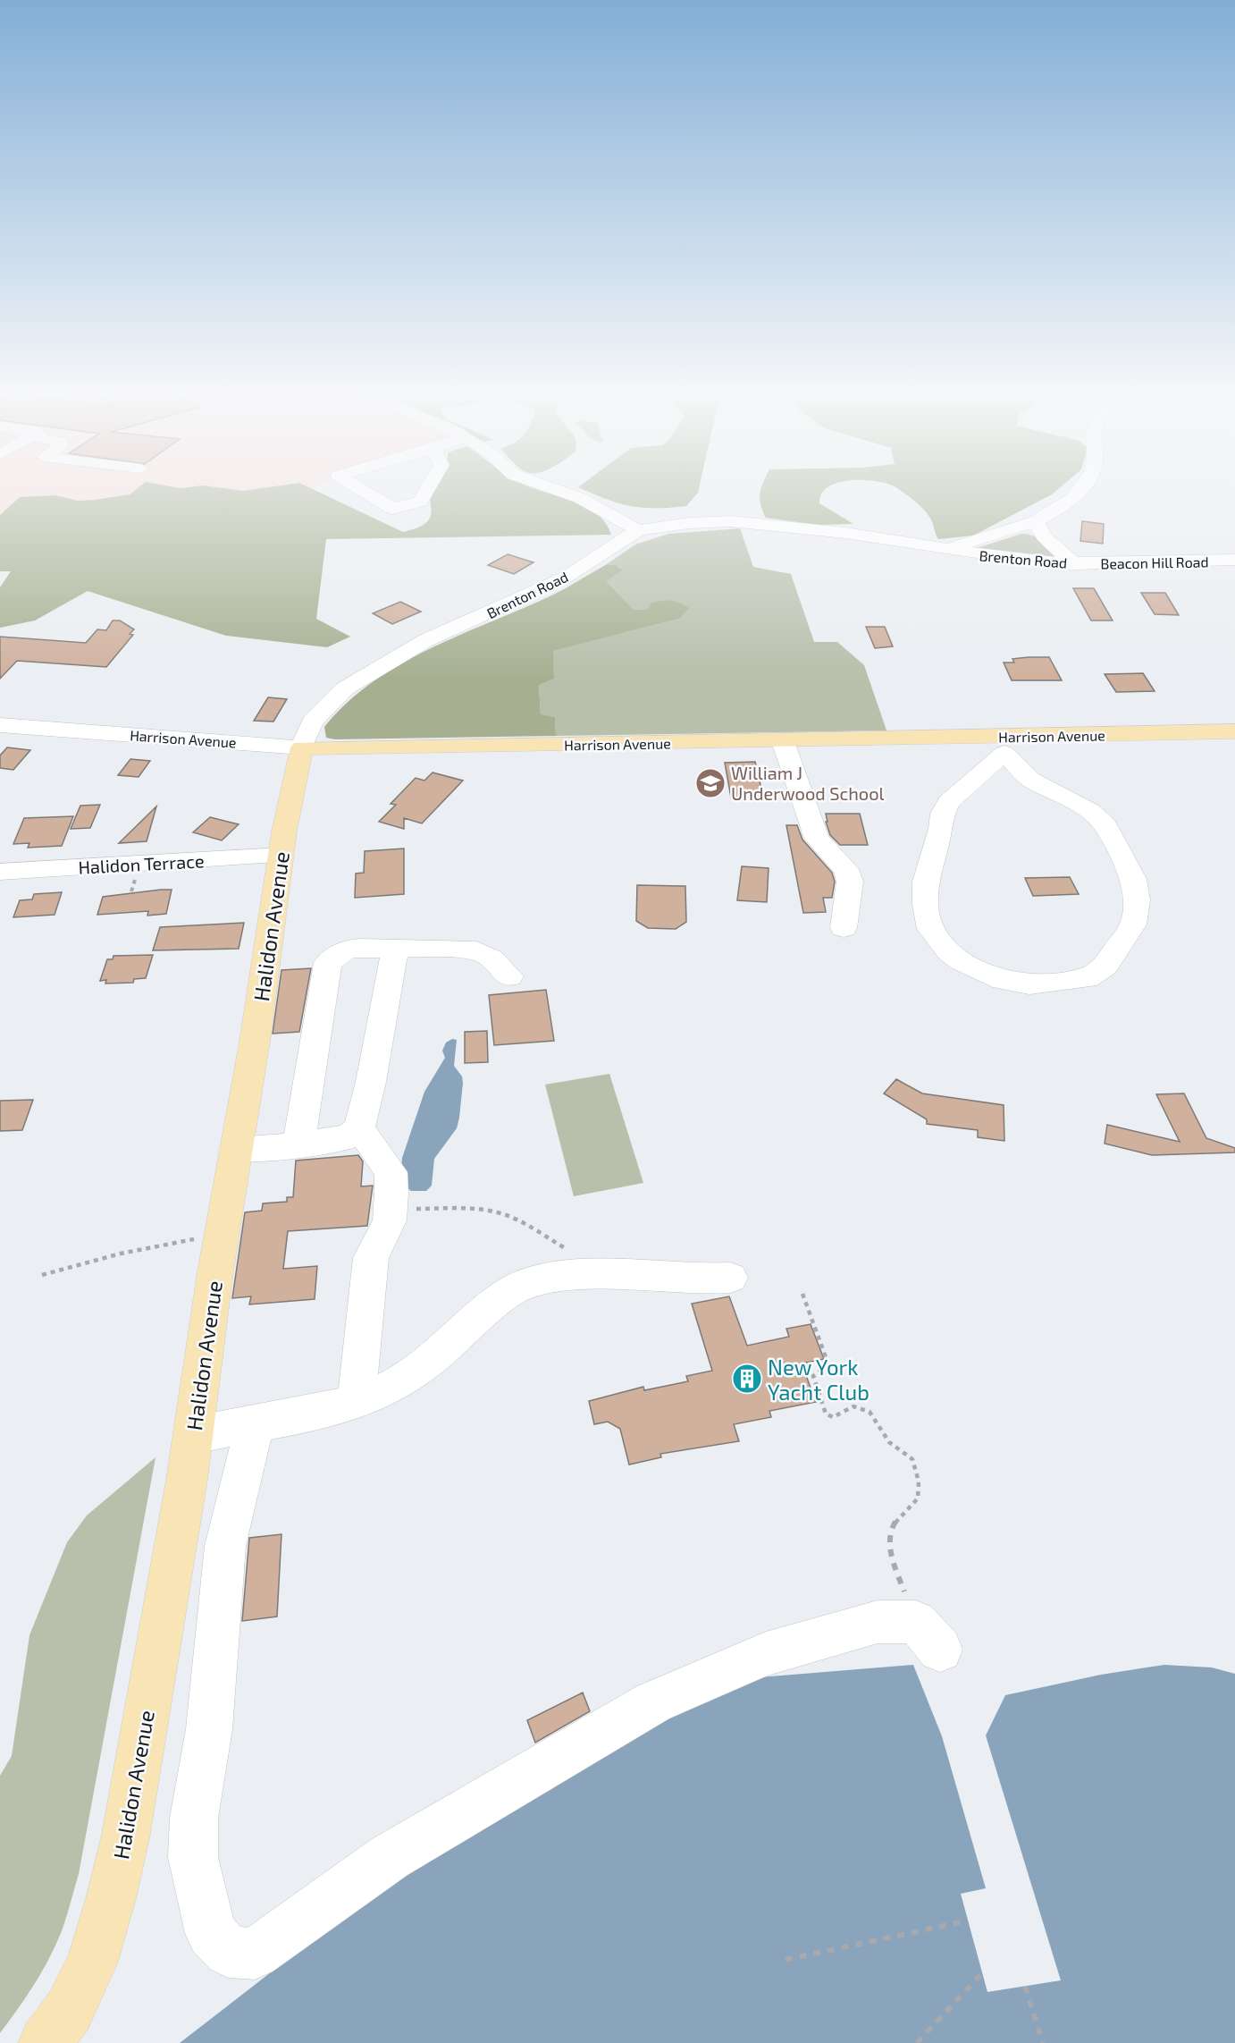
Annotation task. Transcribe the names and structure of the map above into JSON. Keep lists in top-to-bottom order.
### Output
{
  "streets": {
    "main road": ["Harrison Avenue", "Halidon Avenue"],
    "street": ["Brenton Road", "Beacon Hill Road", "Halidon Terrace"]
  },
  "crossings": [
    ["Brenton Road", "Beacon Hill Road"],
    ["Brenton Road", "Harrison Avenue"],
    ["Brenton Road", "Halidon Avenue"],
    ["Harrison Avenue", "Halidon Avenue"],
    ["Halidon Terrace", "Halidon Avenue"]
  ],
  "places": {
    "school or university": ["William J Underwood School"],
    "building": ["New York Yacht Club"]
  }
}
